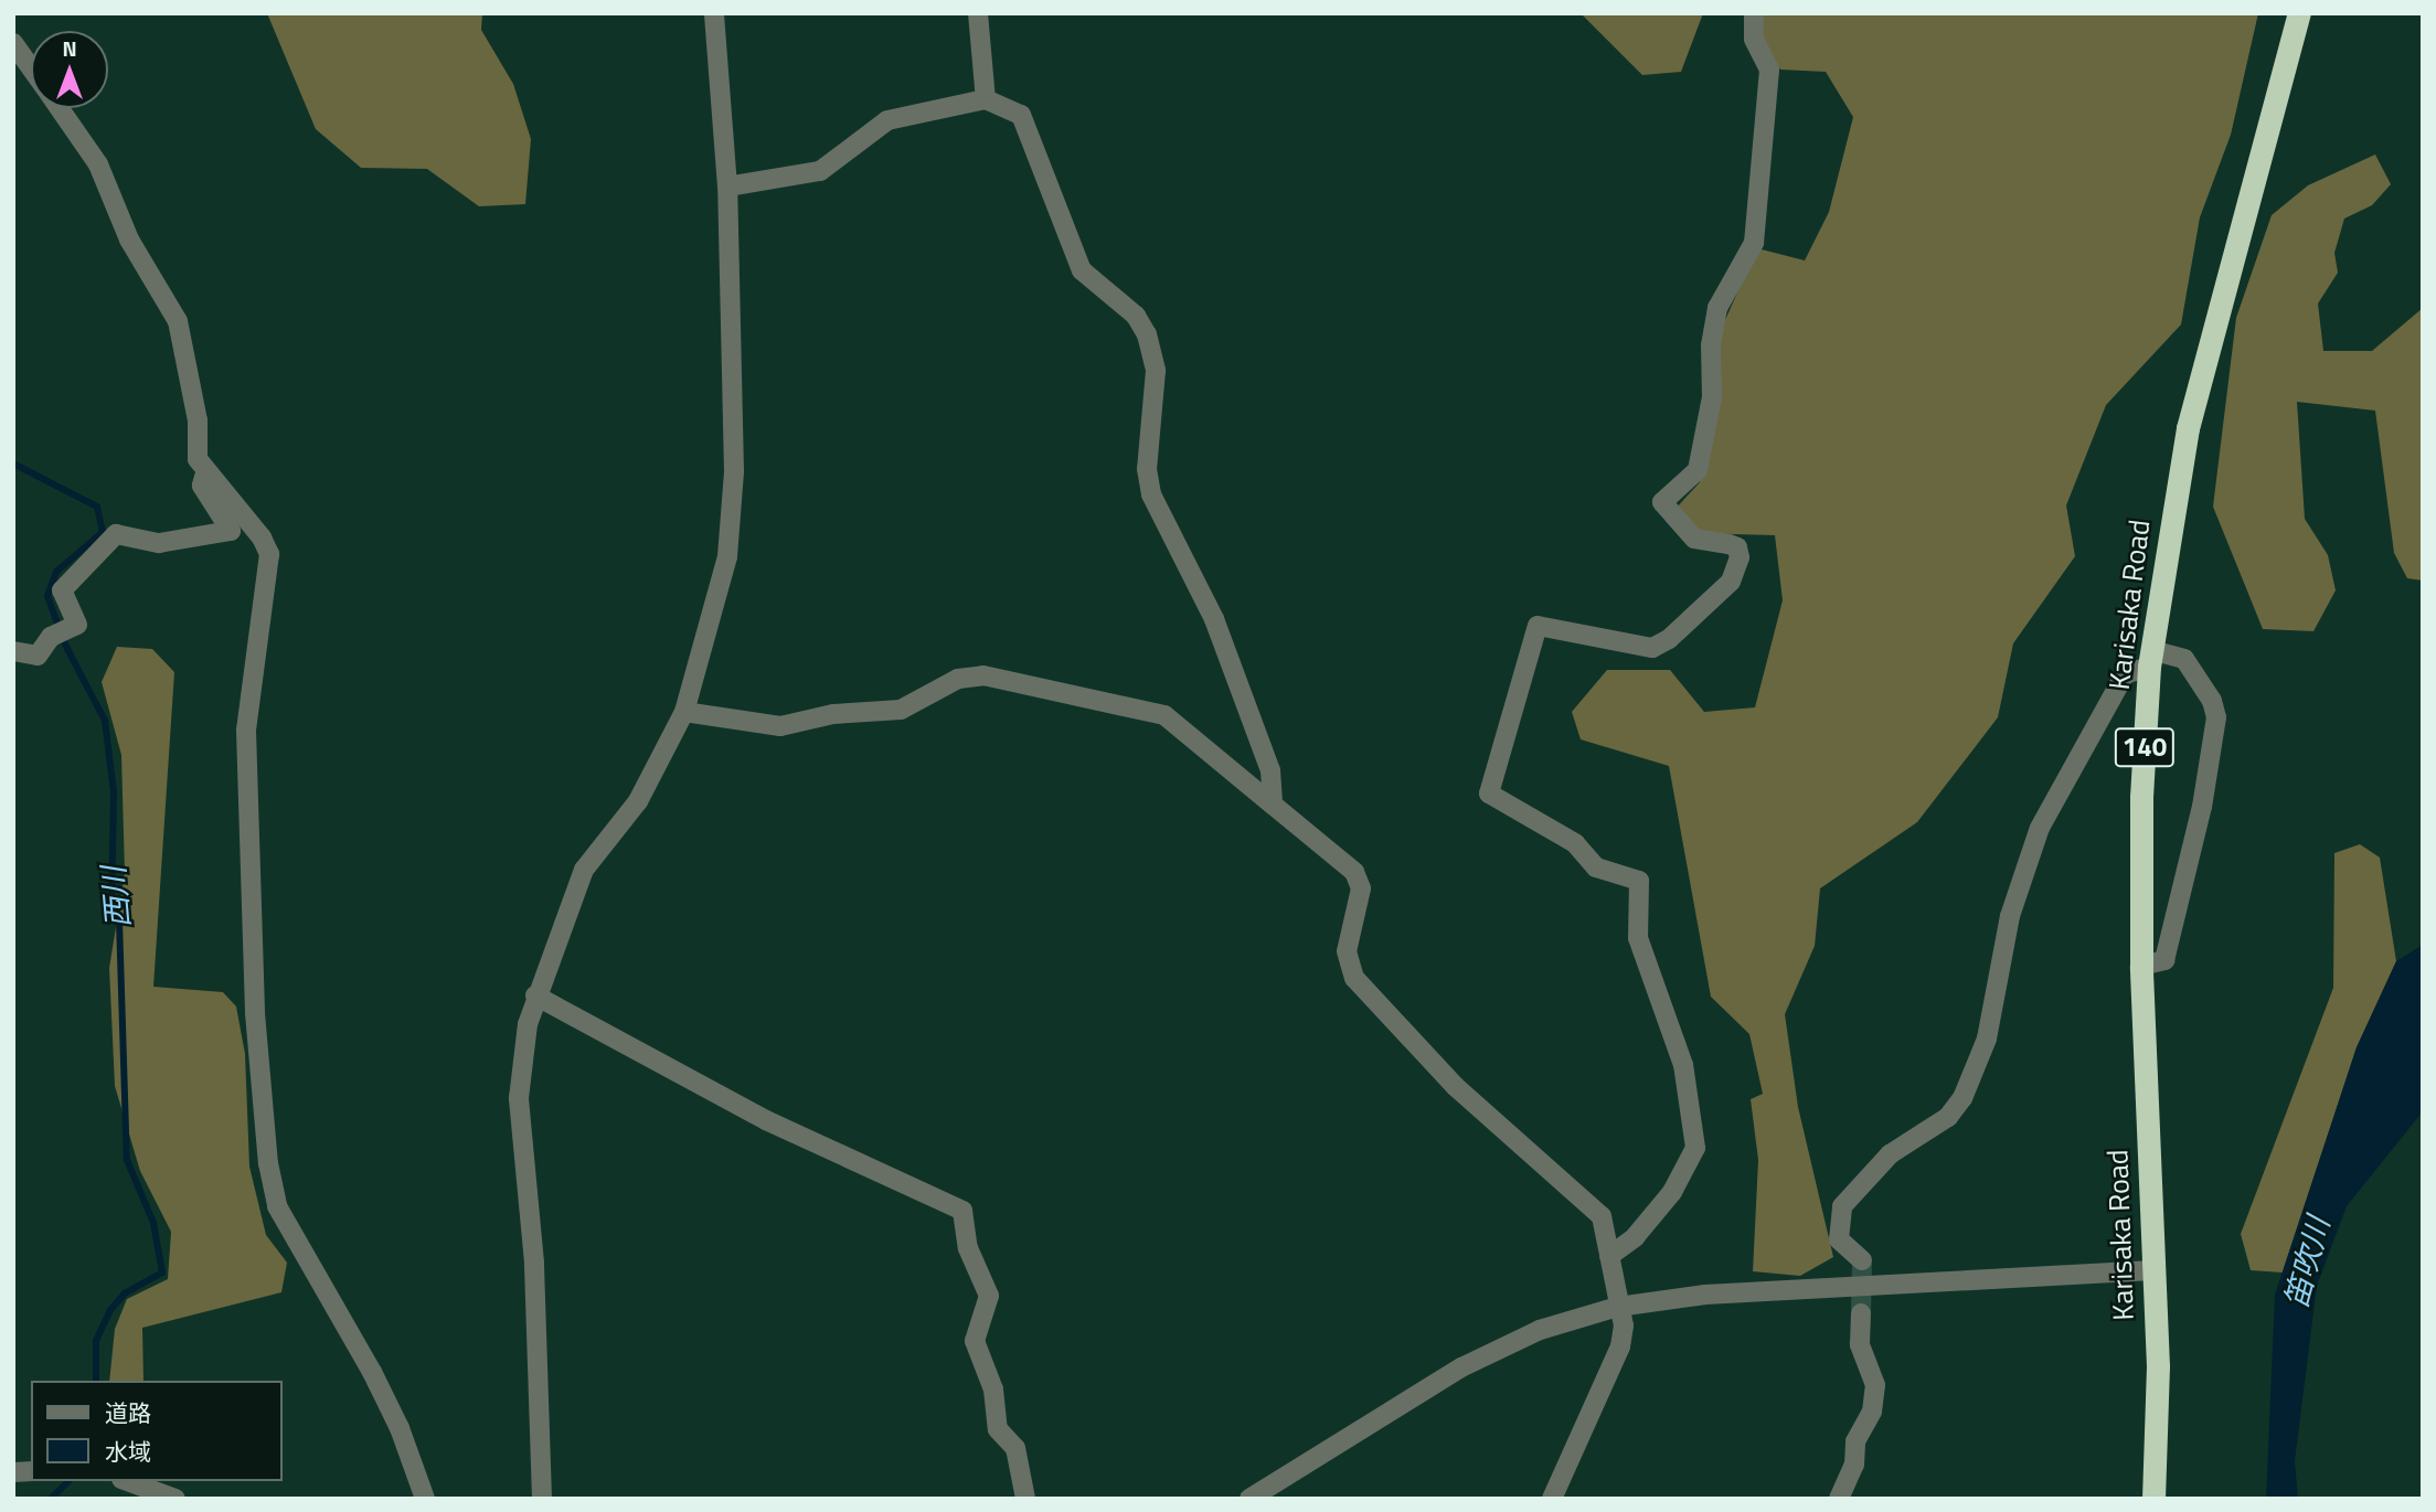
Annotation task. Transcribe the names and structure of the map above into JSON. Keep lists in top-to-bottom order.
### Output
{
  "streets": {
    "highway": ["Karisaka Road", "140"]
  },
  "water": ["西川", "笛吹川"],
  "legend": ["道路", "水域"],
  "north": "top"
}
